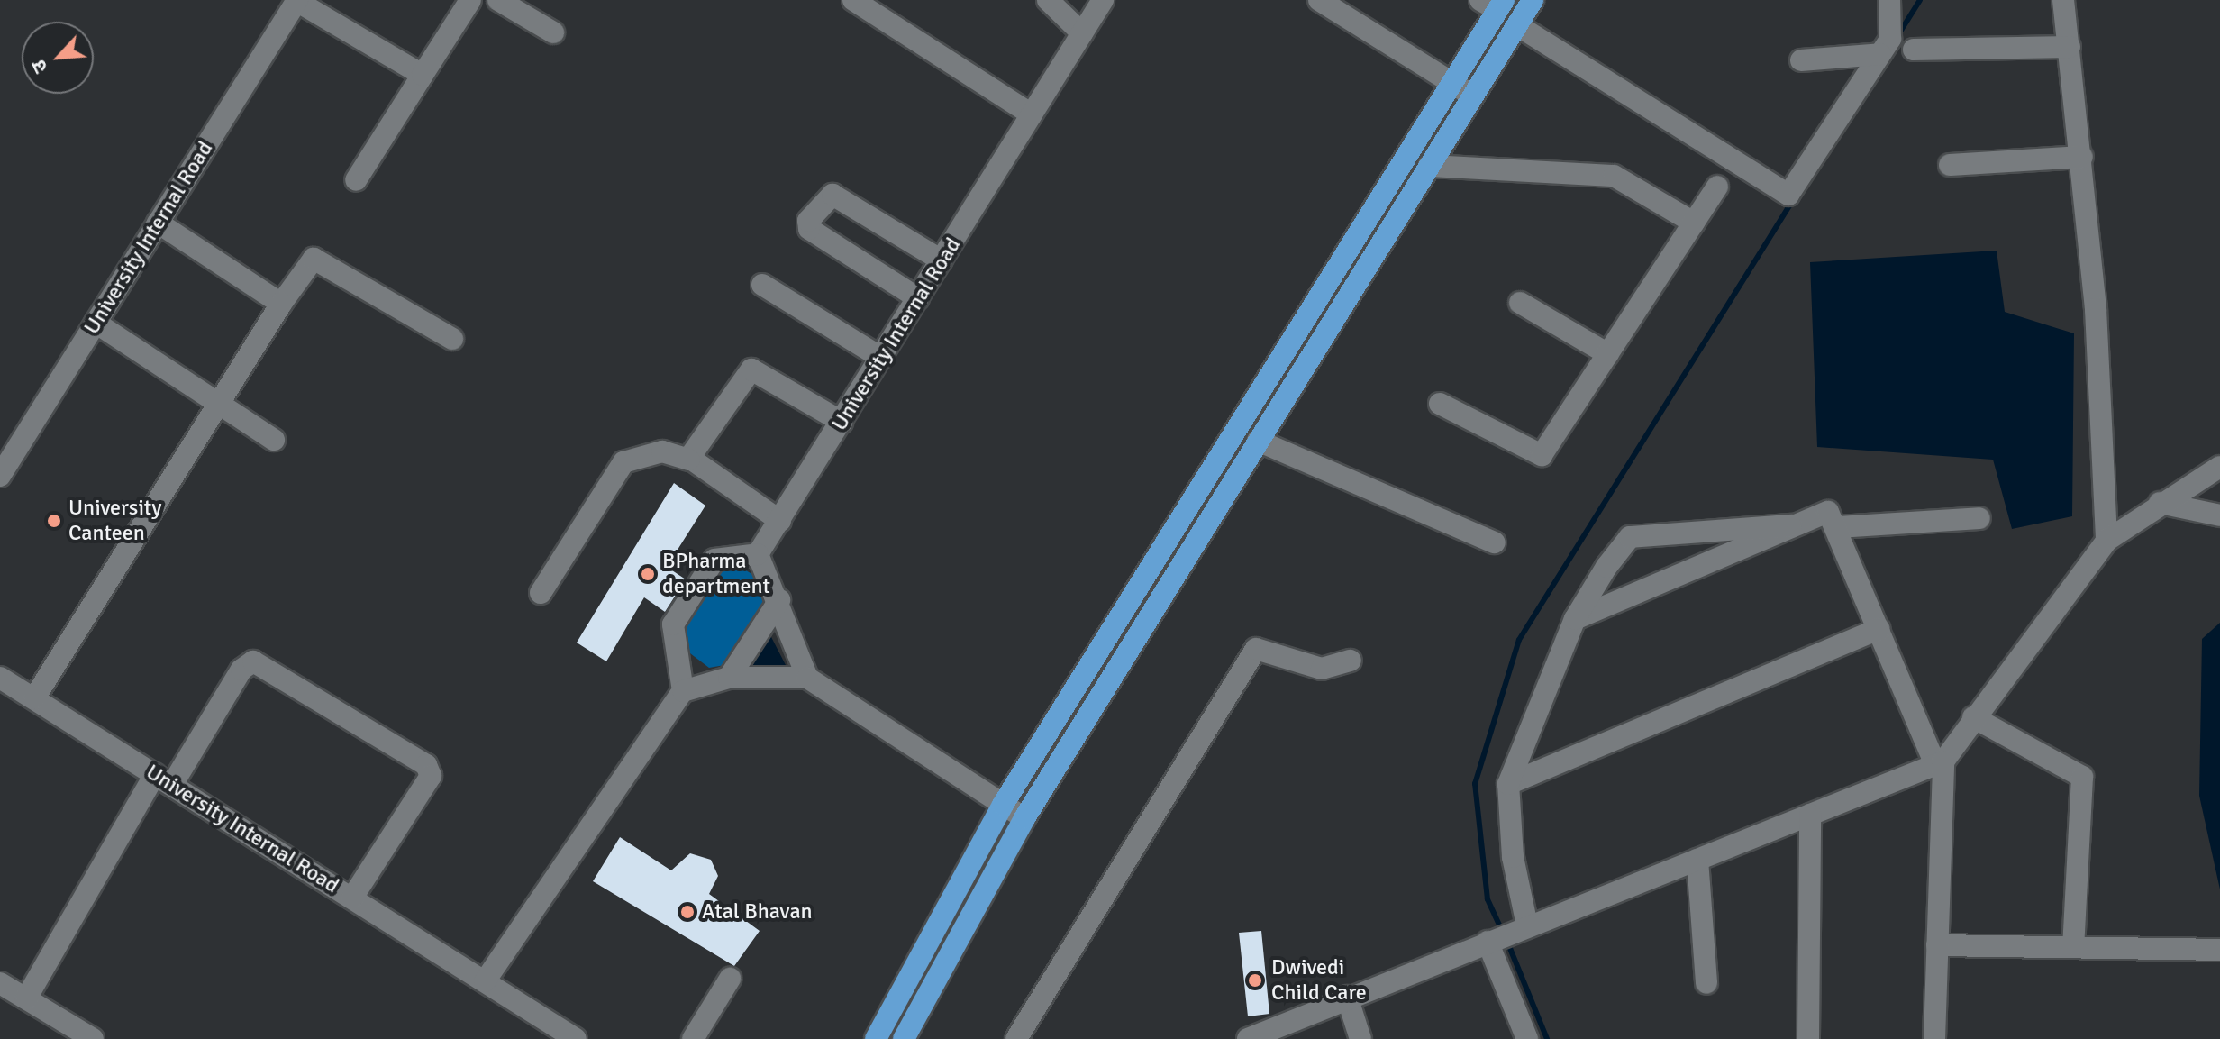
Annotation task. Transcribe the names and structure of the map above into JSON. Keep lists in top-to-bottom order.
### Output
{
  "streets": {
    "street": ["University Internal Road"]
  },
  "places": [
    "University Canteen",
    "BPharma department",
    "Atal Bhavan",
    "Dwivedi Child Care"
  ],
  "north": "bottom left"
}
